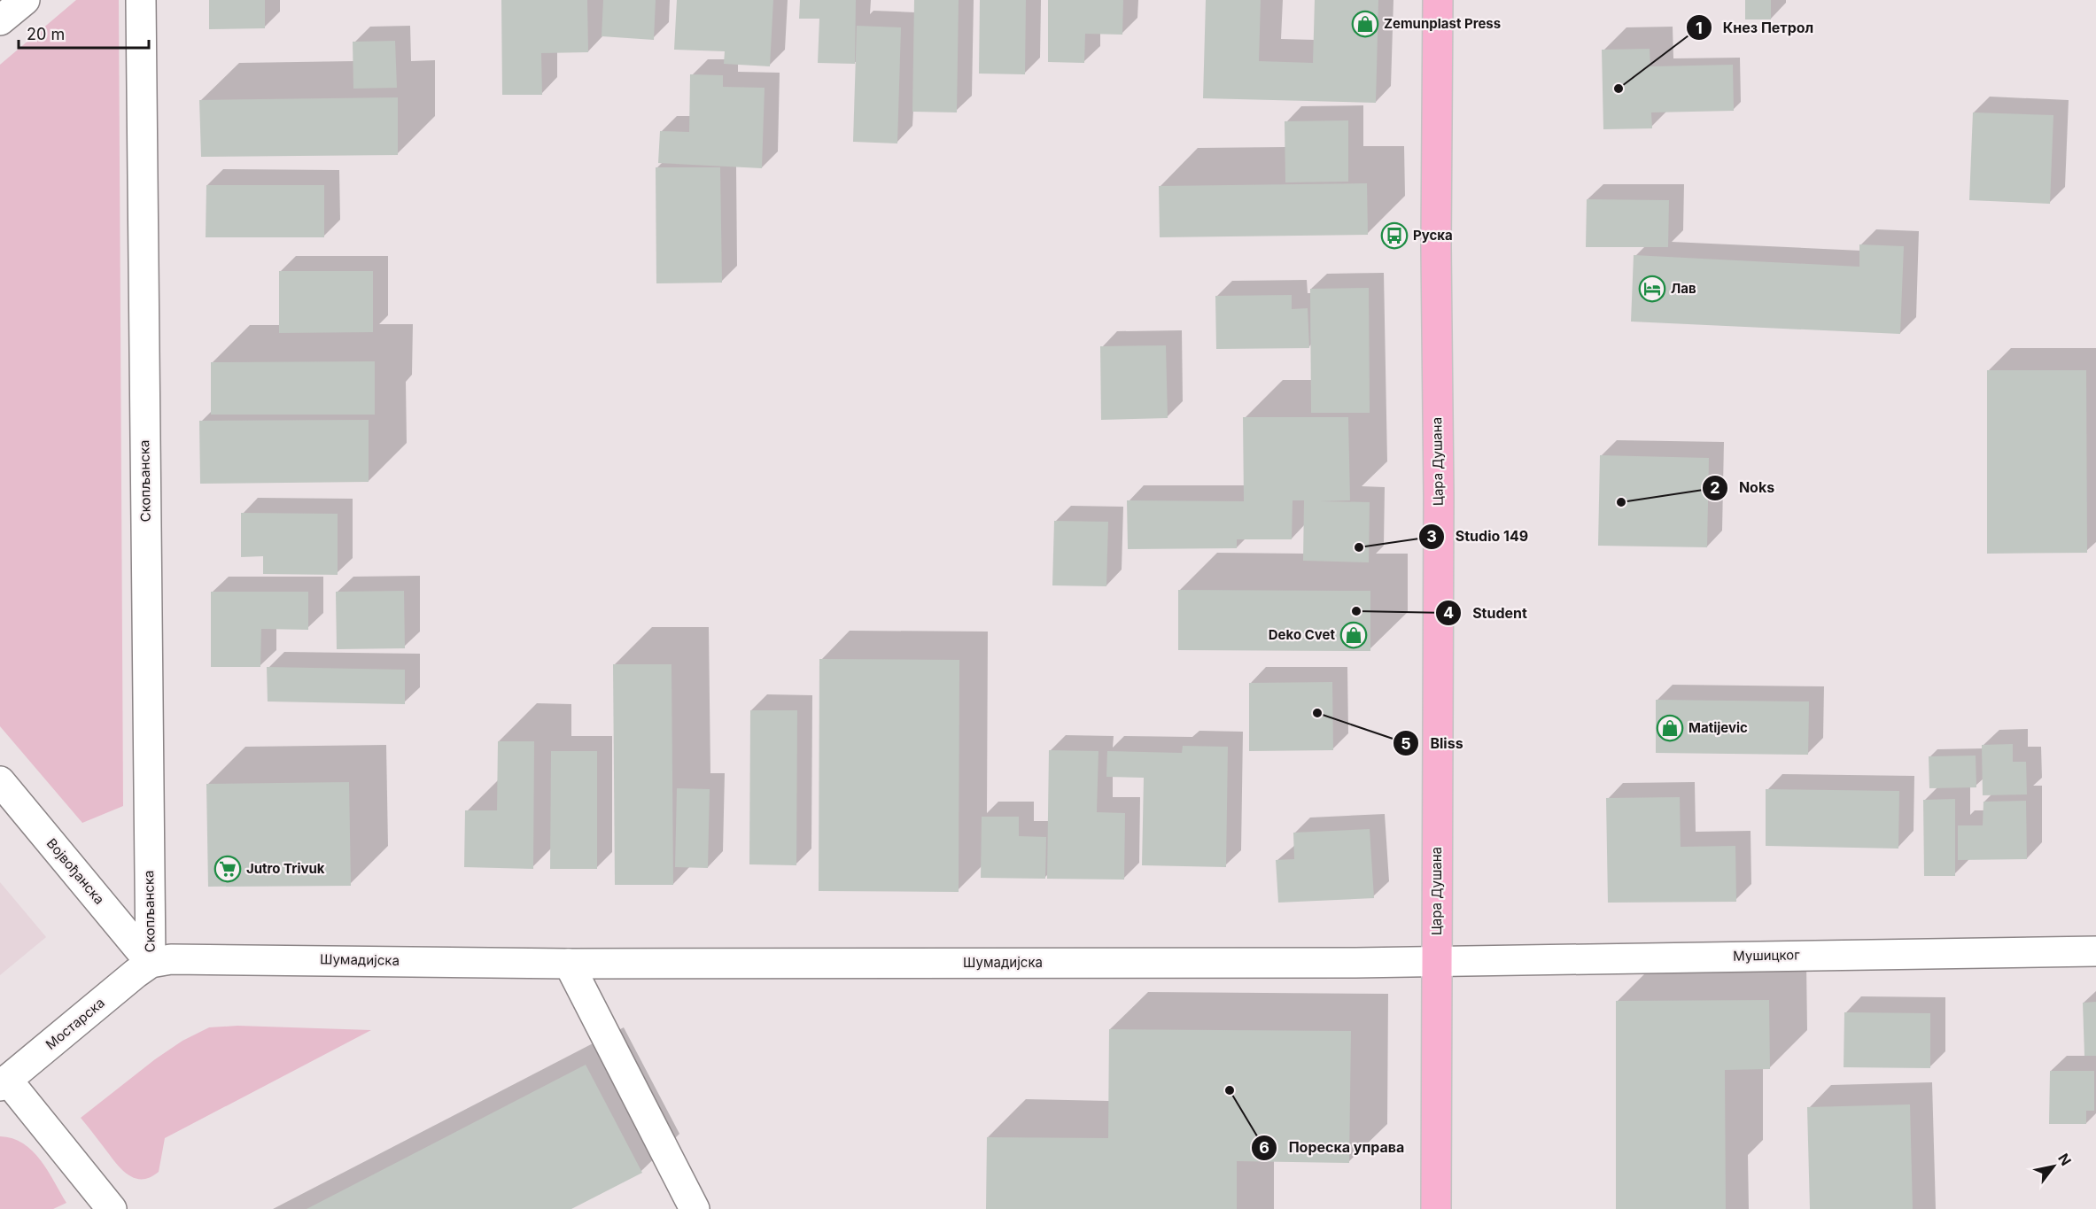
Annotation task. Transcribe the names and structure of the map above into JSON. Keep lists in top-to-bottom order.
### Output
{
  "streets": {
    "main road": ["Цара Душана"],
    "street": [
      "Скопљанска",
      "Војвођанска",
      "Мушицког",
      "Шумадијска",
      "Мостарска"
    ]
  },
  "crossings": [
    ["Цара Душана", "Мушицког"],
    ["Цара Душана", "Шумадијска"],
    ["Скопљанска", "Војвођанска"],
    ["Скопљанска", "Шумадијска"],
    ["Скопљанска", "Мостарска"],
    ["Војвођанска", "Шумадијска"],
    ["Војвођанска", "Мостарска"],
    ["Мушицког", "Шумадијска"],
    ["Шумадијска", "Мостарска"]
  ],
  "places": {
    "shop": ["Zemunplast Press", "Deko Cvet", "Matijevic"],
    "other": [
      "Кнез Петрол",
      "Noks",
      "Studio 149",
      "Student",
      "Bliss",
      "Пореска управа"
    ],
    "bus stop": ["Руска"],
    "hotel": ["Лав"],
    "supermarket": ["Jutro Trivuk"]
  },
  "scale_bar": "20 m",
  "north": "top right"
}
